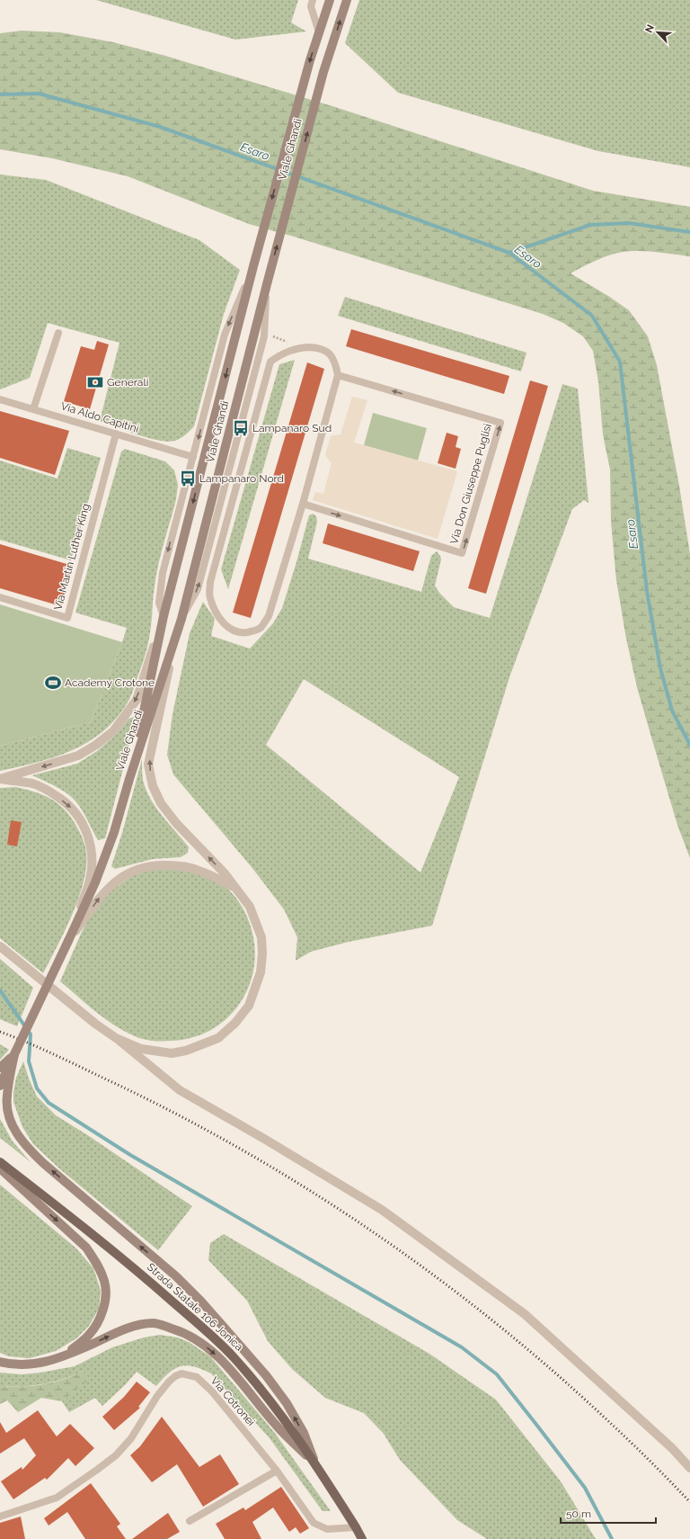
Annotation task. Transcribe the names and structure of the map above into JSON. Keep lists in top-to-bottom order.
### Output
{
  "streets": {
    "main road": ["Viale Ghandi", "Strada Statale 106 Jonica"],
    "lane": [
      "Via Aldo Capitini",
      "Via Don Giuseppe Puglisi",
      "Via Martin Luther King",
      "Via Cotronei"
    ]
  },
  "crossings": [
    ["Via Aldo Capitini", "Via Martin Luther King"],
    ["Strada Statale 106 Jonica", "Via Cotronei"]
  ],
  "water": ["Esaro"],
  "places": {
    "bank": ["Generali"],
    "bus stop": ["Lampanaro Sud", "Lampanaro Nord"],
    "sports": ["Academy Crotone"]
  },
  "scale_bar": "50 m",
  "north": "top left"
}
